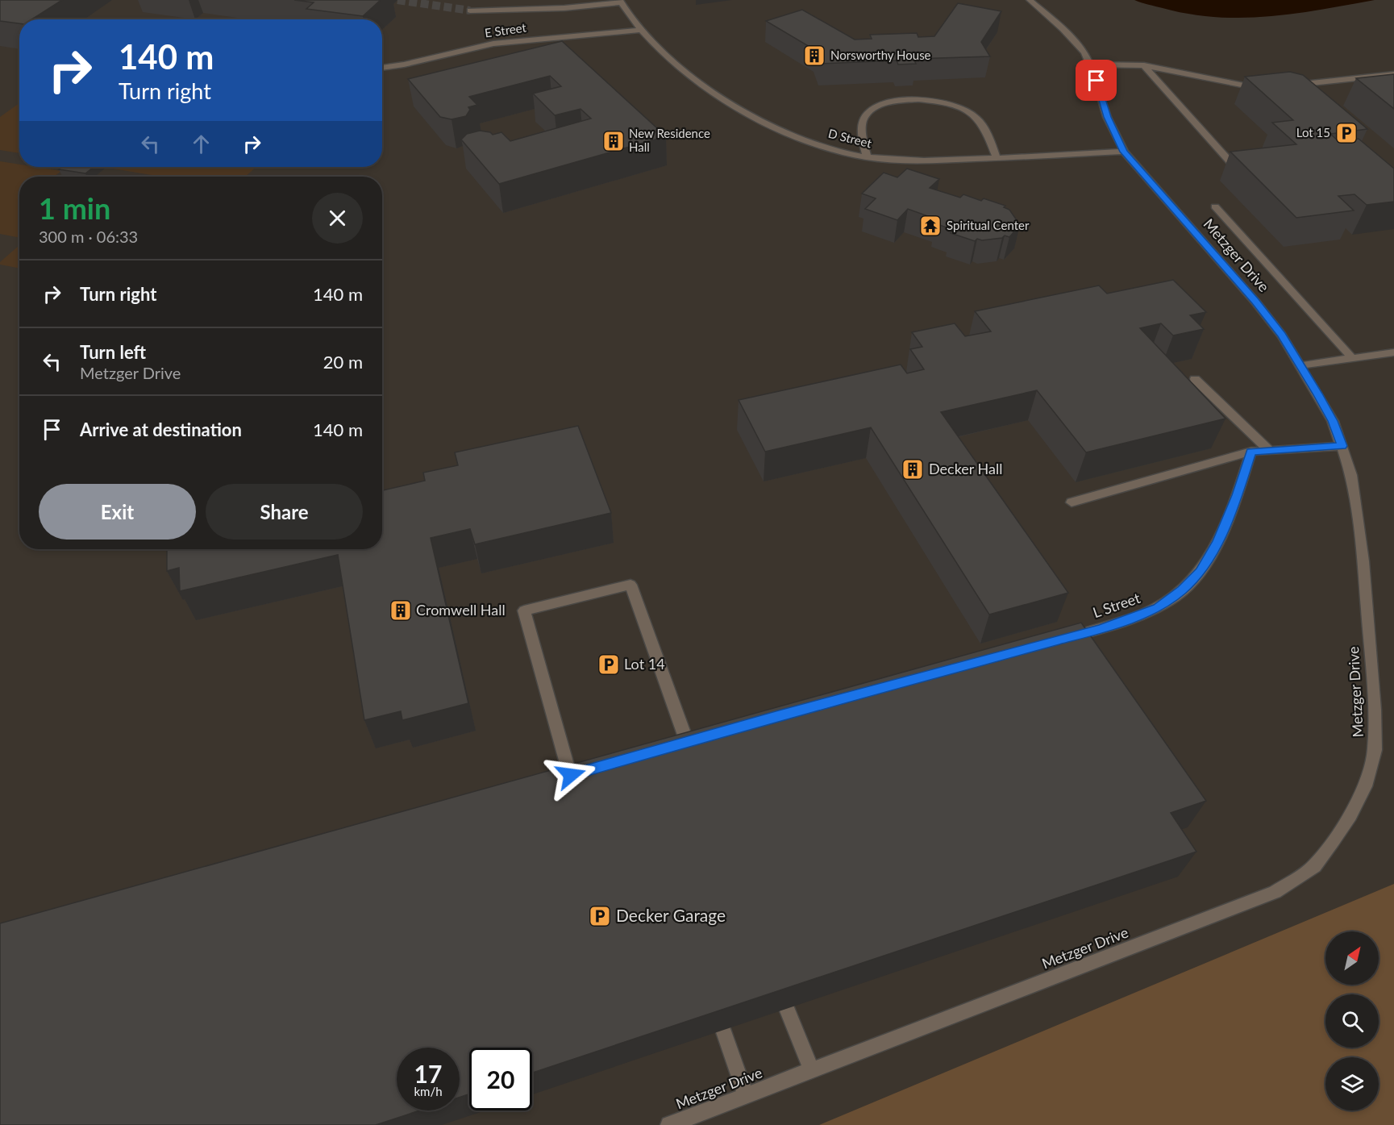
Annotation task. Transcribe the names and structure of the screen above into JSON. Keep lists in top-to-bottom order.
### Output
{
  "streets": {
    "street": [
      "E Street",
      "D Street",
      "Metzger Drive",
      "L Street"
    ]
  },
  "crossings": [
    ["E Street", "D Street"],
    ["D Street", "Metzger Drive"]
  ],
  "places": {
    "building": [
      "Norsworthy House",
      "New Residence Hall",
      "Decker Hall",
      "Cromwell Hall"
    ],
    "parking": ["Lot 15", "Lot 14", "Decker Garage"],
    "temple": ["Spiritual Center"]
  },
  "north": "top right",
  "page": {
    "turn": ["140 m", "Turn right"],
    "heading": ["1 min", "300 m · 06:33"],
    "list": [
      {
        "name": "Turn right",
        "value": "140 m"
      },
      {
        "name": "Turn left",
        "note": "Metzger Drive",
        "value": "20 m"
      },
      {
        "name": "Arrive at destination",
        "value": "140 m"
      }
    ],
    "buttons": ["Exit", "Share"],
    "speed": "17 km/h",
    "limit": "20"
  }
}
